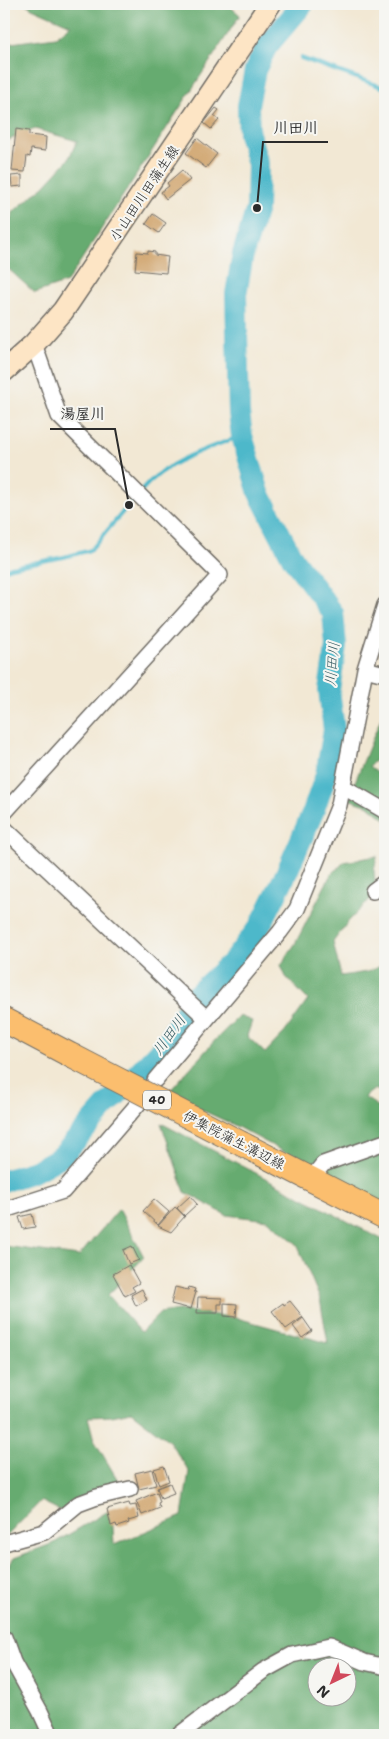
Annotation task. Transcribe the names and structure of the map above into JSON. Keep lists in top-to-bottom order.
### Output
{
  "streets": {
    "main road": ["小山田川田蒲生線", "40", "伊集院蒲生溝辺線"]
  },
  "water": ["川田川"],
  "places": ["川田川", "湯屋川"],
  "north": "bottom left"
}
